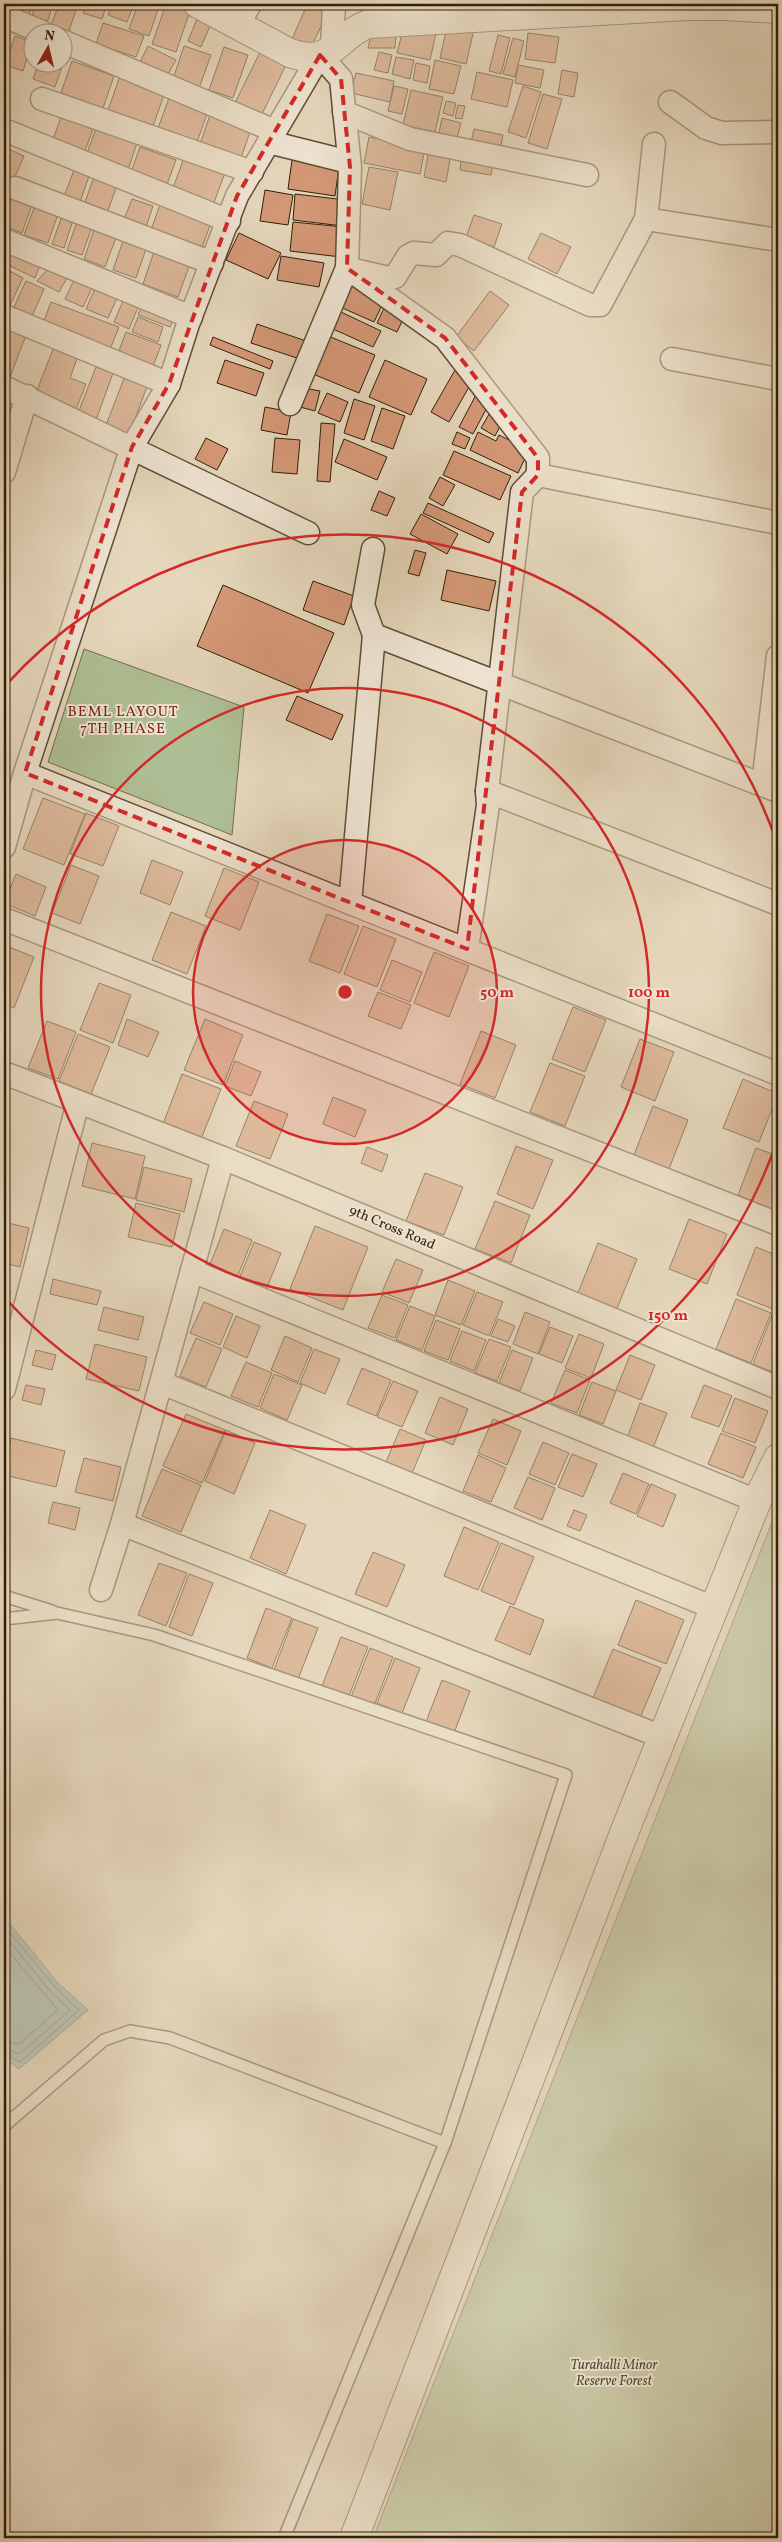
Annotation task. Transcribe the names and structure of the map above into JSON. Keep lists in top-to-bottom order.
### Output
{
  "streets": {
    "street": ["9th Cross Road"]
  },
  "districts": ["BEML LAYOUT 7TH PHASE"],
  "parks": ["Turahalli Minor Reserve Forest"],
  "north": "top",
  "rings": ["50 m", "100 m", "150 m"]
}
